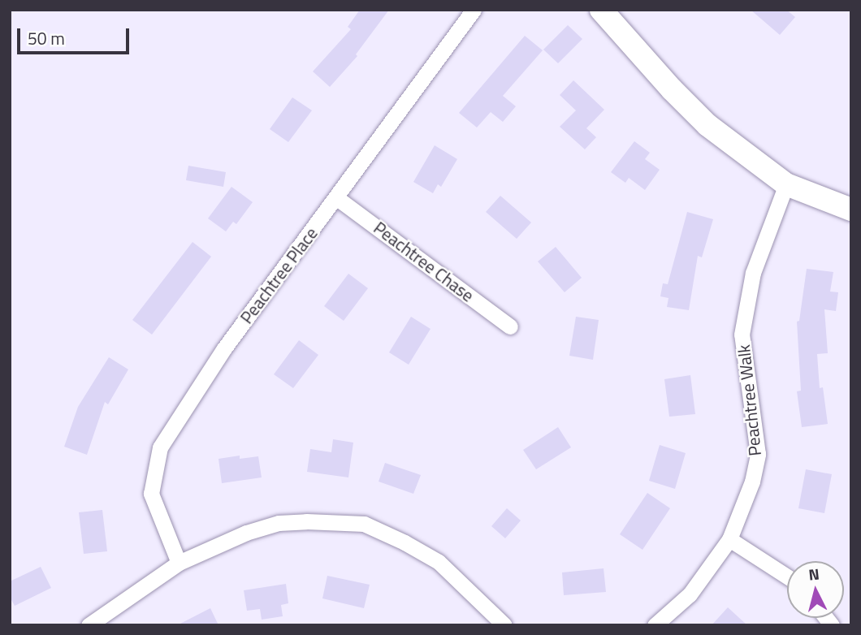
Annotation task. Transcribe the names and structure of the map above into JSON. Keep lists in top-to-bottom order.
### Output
{
  "streets": {
    "street": ["Peachtree Chase", "Peachtree Place", "Peachtree Walk"]
  },
  "crossings": [
    ["Peachtree Chase", "Peachtree Place"]
  ],
  "scale_bar": "50 m",
  "north": "top"
}
